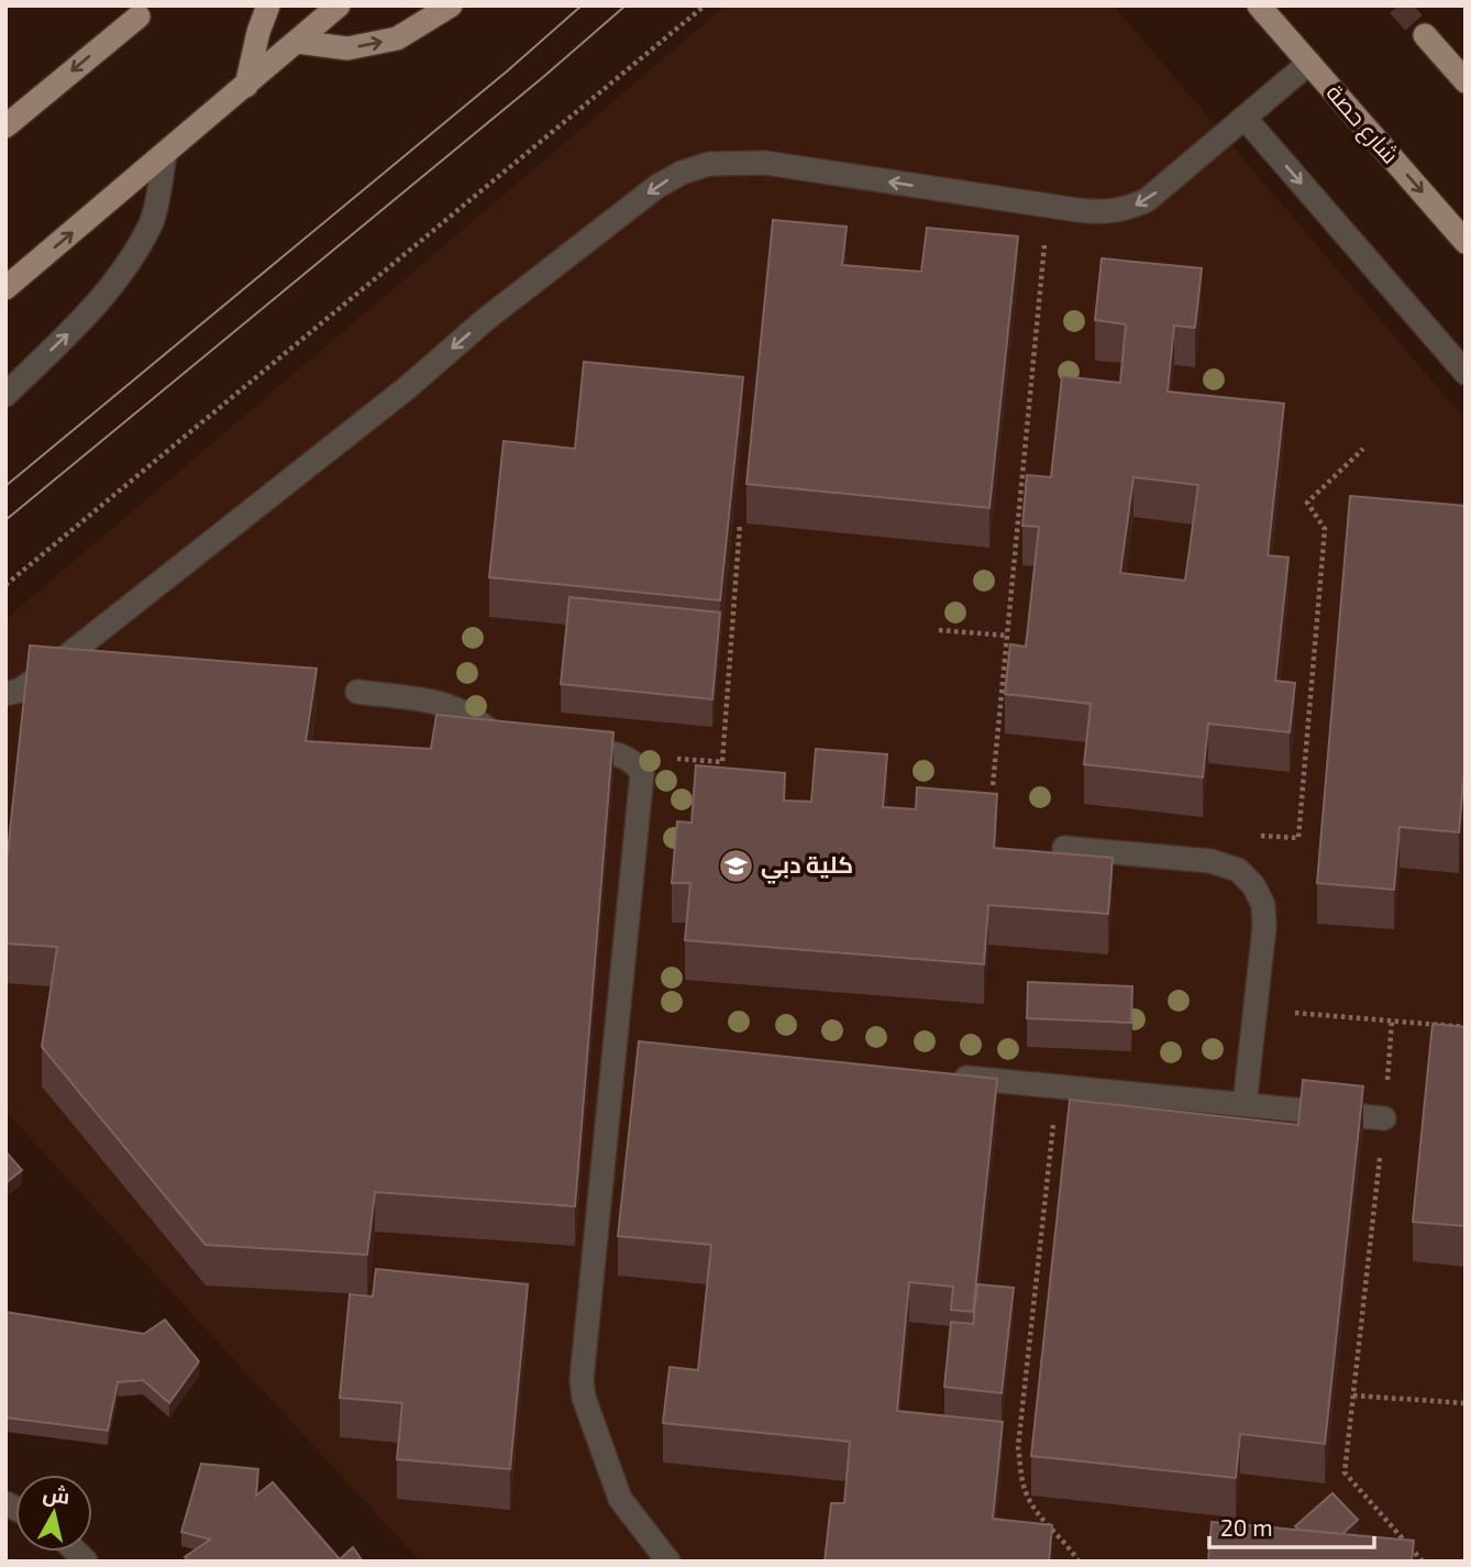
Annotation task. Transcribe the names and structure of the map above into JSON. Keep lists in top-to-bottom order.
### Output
{
  "streets": {
    "main road": ["شارع حصة"]
  },
  "one_way": ["شارع حصة"],
  "places": {
    "school or university": ["كلية دبي"]
  },
  "scale_bar": "20 m",
  "north": "top"
}
